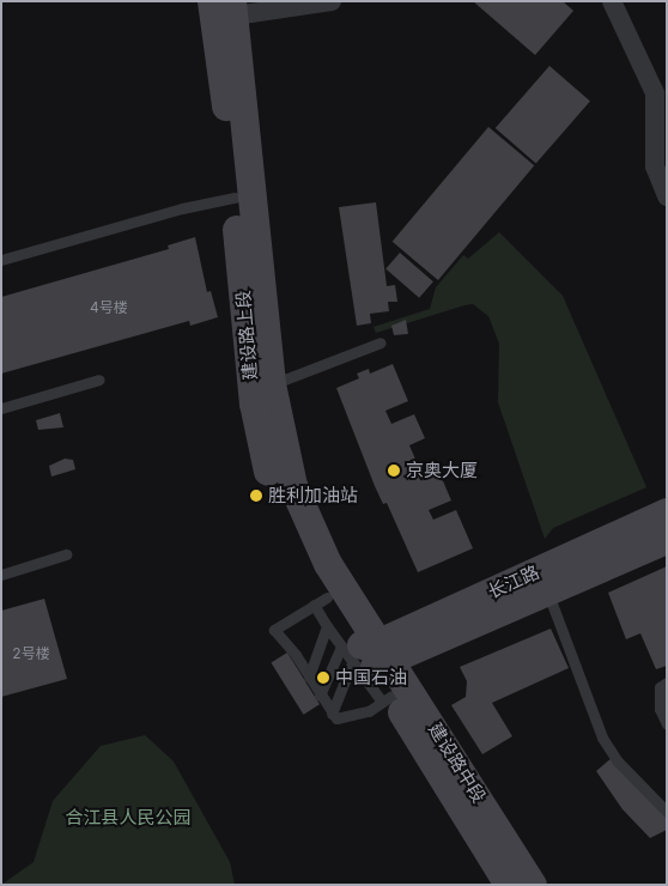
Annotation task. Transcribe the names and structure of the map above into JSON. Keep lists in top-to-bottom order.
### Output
{
  "streets": {
    "main road": ["建设路上段", "长江路", "建设路中段"]
  },
  "crossings": [
    ["建设路上段", "长江路"],
    ["建设路上段", "建设路中段"],
    ["长江路", "建设路中段"]
  ],
  "parks": ["合江县人民公园"],
  "places": ["京奥大厦", "胜利加油站", "中国石油"],
  "house_numbers": ["4号楼", "2号楼"]
}
